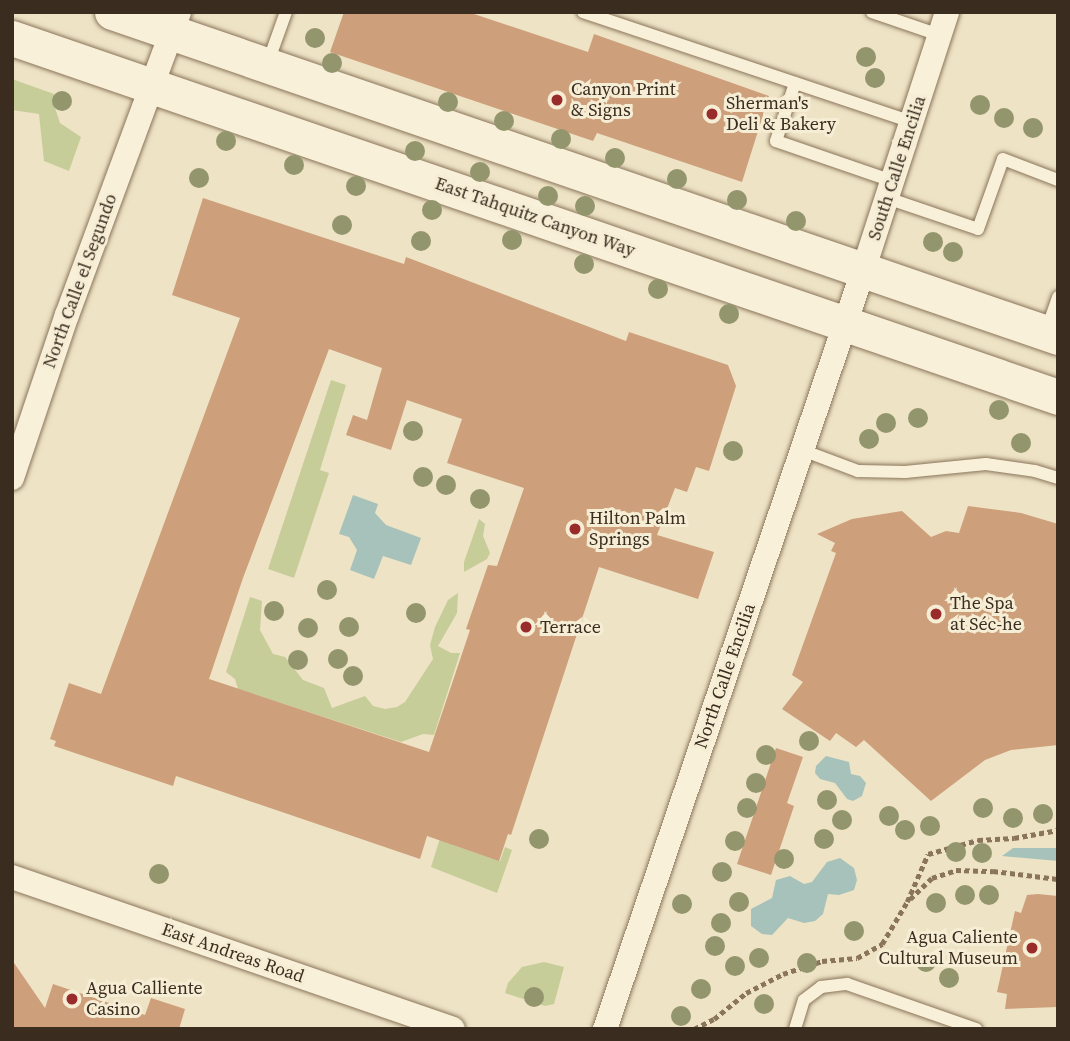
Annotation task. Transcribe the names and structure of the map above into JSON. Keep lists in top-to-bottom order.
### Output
{
  "streets": {
    "main road": ["East Tahquitz Canyon Way"],
    "street": [
      "South Calle Encilia",
      "North Calle el Segundo",
      "North Calle Encilia",
      "East Andreas Road"
    ]
  },
  "crossings": [
    ["South Calle Encilia", "East Tahquitz Canyon Way"],
    ["South Calle Encilia", "North Calle Encilia"],
    ["East Tahquitz Canyon Way", "North Calle el Segundo"],
    ["East Tahquitz Canyon Way", "North Calle Encilia"]
  ],
  "places": [
    "Canyon Print & Signs",
    "Sherman's Deli & Bakery",
    "Hilton Palm Springs",
    "The Spa at Séc-he",
    "Terrace",
    "Agua Caliente Cultural Museum",
    "Agua Calliente Casino"
  ]
}
